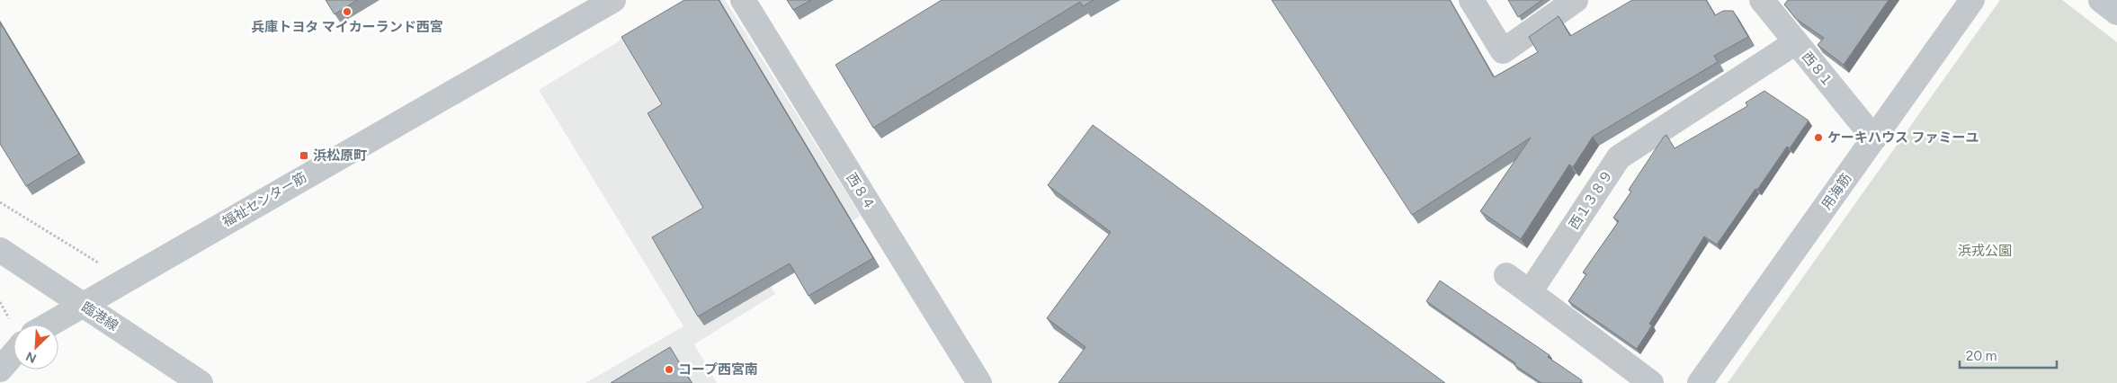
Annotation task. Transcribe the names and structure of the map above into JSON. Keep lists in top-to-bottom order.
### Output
{
  "streets": {
    "street": [
      "西８１",
      "西８４",
      "用海筋",
      "福祉センター筋",
      "西１３８９",
      "臨港線"
    ]
  },
  "crossings": [
    ["西８１", "用海筋"],
    ["西８１", "西１３８９"],
    ["福祉センター筋", "臨港線"]
  ],
  "parks": ["浜戎公園"],
  "places": {
    "other": ["兵庫トヨタ マイカーランド西宮", "ケーキハウス ファミーユ", "コープ西宮南"],
    "transit": ["浜松原町"]
  },
  "scale_bar": "20 m",
  "north": "bottom left"
}
